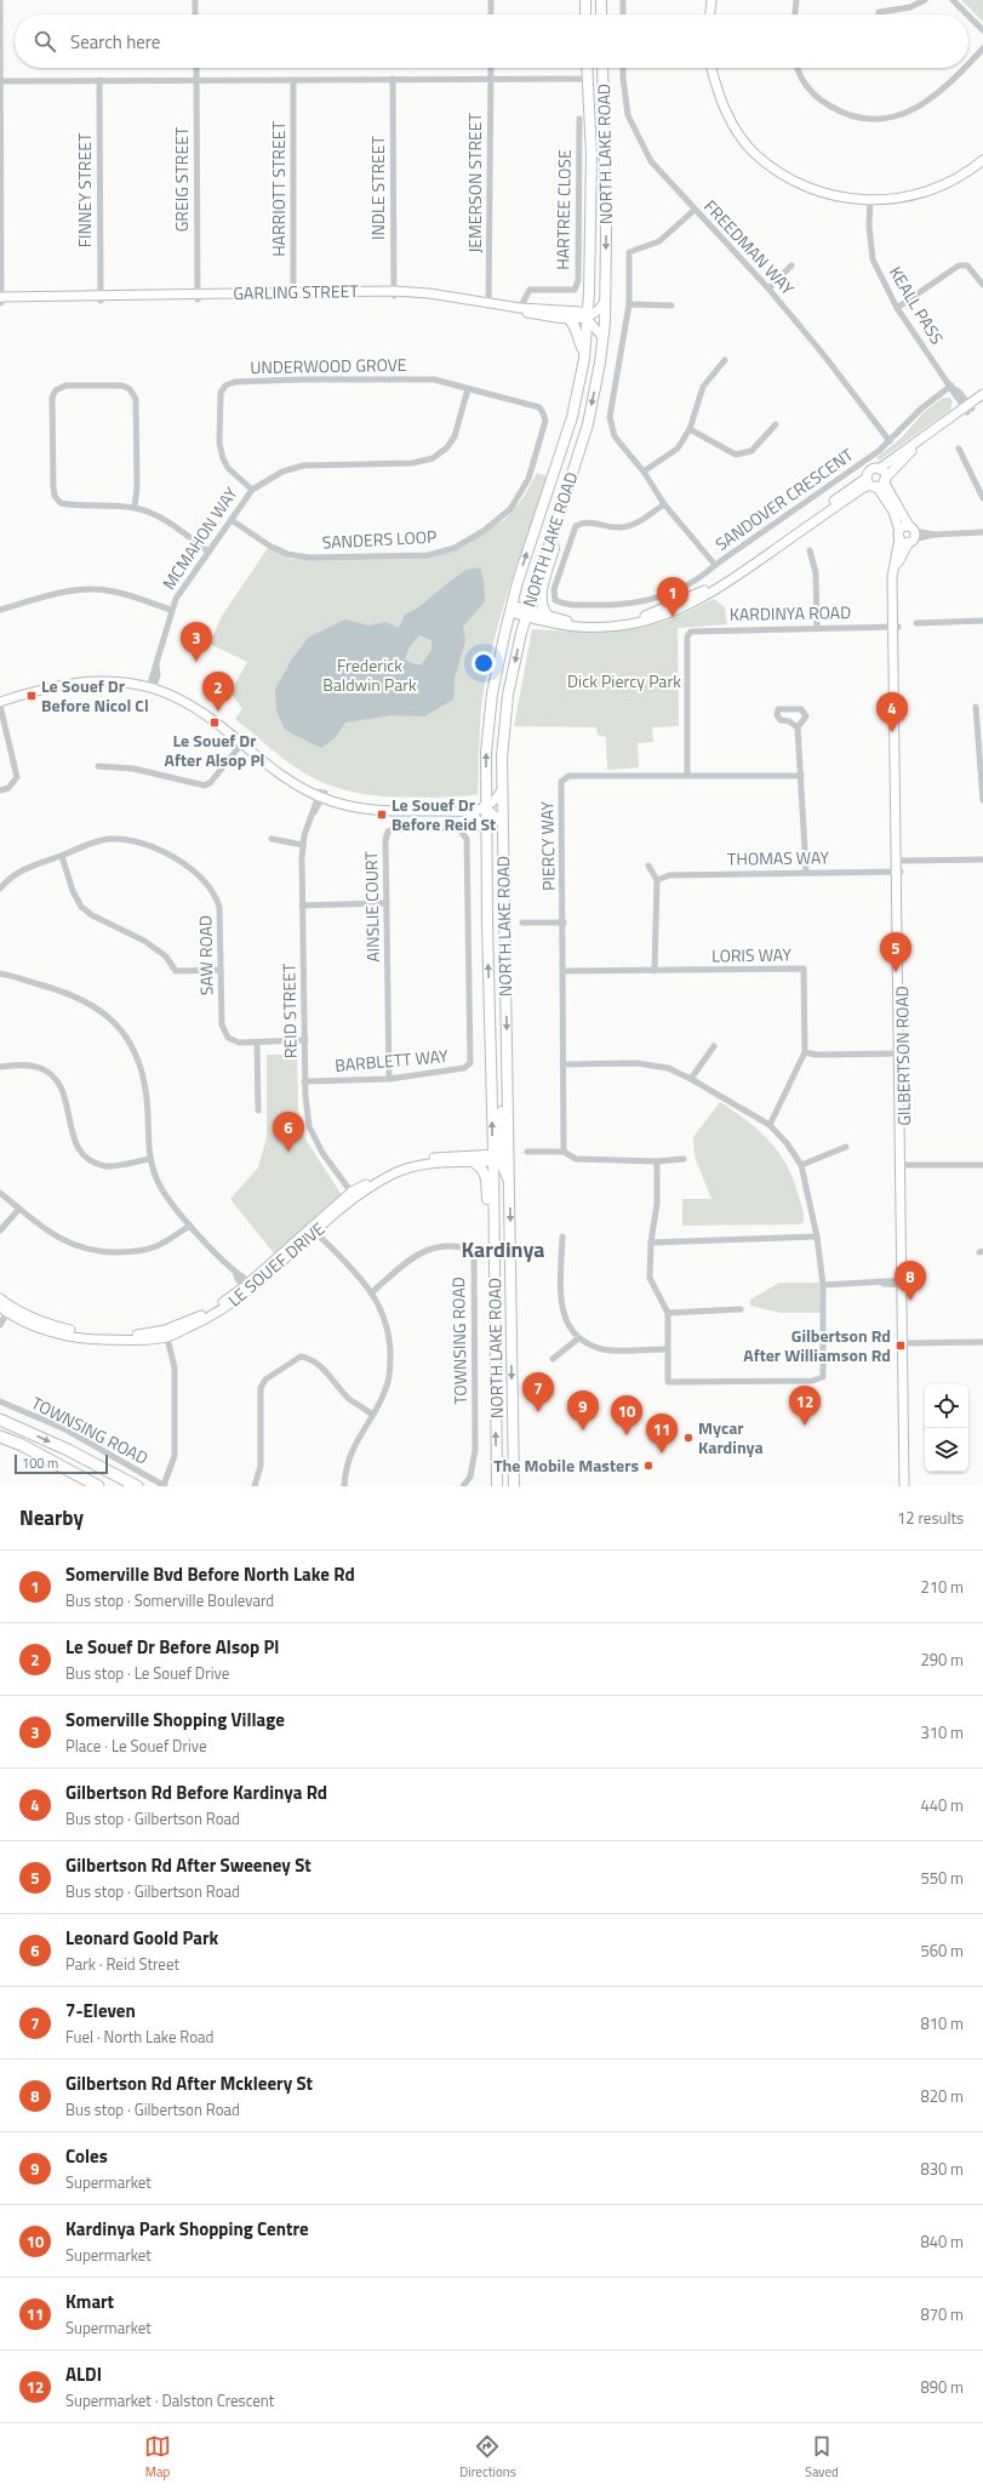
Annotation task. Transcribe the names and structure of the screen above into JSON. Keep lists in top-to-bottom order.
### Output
{
  "streets": {
    "main road": ["NORTH LAKE ROAD"],
    "street": [
      "GREIG STREET",
      "JEMERSON STREET",
      "INDLE STREET",
      "HARRIOTT STREET",
      "FINNEY STREET",
      "HARTREE CLOSE",
      "FREEDMAN WAY",
      "GARLING STREET",
      "KEALL PASS",
      "UNDERWOOD GROVE",
      "SANDOVER CRESCENT",
      "MCMAHON WAY",
      "SANDERS LOOP",
      "KARDINYA ROAD",
      "PIERCY WAY",
      "THOMAS WAY",
      "AINSLIE COURT",
      "SAW ROAD",
      "LORIS WAY",
      "REID STREET",
      "GILBERTSON ROAD",
      "BARBLETT WAY",
      "LE SOUEF DRIVE",
      "TOWNSING ROAD"
    ]
  },
  "crossings": [
    ["NORTH LAKE ROAD", "GARLING STREET"],
    ["NORTH LAKE ROAD", "LE SOUEF DRIVE"],
    ["GREIG STREET", "GARLING STREET"],
    ["JEMERSON STREET", "GARLING STREET"],
    ["INDLE STREET", "GARLING STREET"],
    ["HARRIOTT STREET", "GARLING STREET"],
    ["FINNEY STREET", "GARLING STREET"],
    ["HARTREE CLOSE", "GARLING STREET"],
    ["FREEDMAN WAY", "SANDOVER CRESCENT"],
    ["KEALL PASS", "SANDOVER CRESCENT"],
    ["UNDERWOOD GROVE", "MCMAHON WAY"],
    ["UNDERWOOD GROVE", "SANDERS LOOP"],
    ["MCMAHON WAY", "SANDERS LOOP"],
    ["KARDINYA ROAD", "PIERCY WAY"],
    ["KARDINYA ROAD", "GILBERTSON ROAD"],
    ["PIERCY WAY", "LORIS WAY"],
    ["THOMAS WAY", "GILBERTSON ROAD"],
    ["AINSLIE COURT", "BARBLETT WAY"],
    ["SAW ROAD", "REID STREET"],
    ["REID STREET", "BARBLETT WAY"],
    ["REID STREET", "LE SOUEF DRIVE"]
  ],
  "districts": ["Kardinya"],
  "parks": ["Frederick Baldwin Park", "Dick Piercy Park"],
  "places": {
    "transit": [
      "Le Souef Dr Before Nicol Cl",
      "Le Souef Dr After Alsop Pl",
      "Le Souef Dr Before Reid St",
      "Gilbertson Rd After Williamson Rd"
    ],
    "other": ["Mycar Kardinya", "The Mobile Masters"]
  },
  "scale_bar": "100 m",
  "page": {
    "search": "Search here",
    "pins": [
      "1",
      "3",
      "2",
      "4",
      "5",
      "6",
      "8",
      "7",
      "12",
      "9",
      "10",
      "11"
    ],
    "scale": "100 m",
    "heading": ["Nearby", "12 results"],
    "list": [
      {
        "mark": "1",
        "name": "Somerville Bvd Before North Lake Rd",
        "note": "Bus stop · Somerville Boulevard",
        "value": "210 m"
      },
      {
        "mark": "2",
        "name": "Le Souef Dr Before Alsop Pl",
        "note": "Bus stop · Le Souef Drive",
        "value": "290 m"
      },
      {
        "mark": "3",
        "name": "Somerville Shopping Village",
        "note": "Place · Le Souef Drive",
        "value": "310 m"
      },
      {
        "mark": "4",
        "name": "Gilbertson Rd Before Kardinya Rd",
        "note": "Bus stop · Gilbertson Road",
        "value": "440 m"
      },
      {
        "mark": "5",
        "name": "Gilbertson Rd After Sweeney St",
        "note": "Bus stop · Gilbertson Road",
        "value": "550 m"
      },
      {
        "mark": "6",
        "name": "Leonard Goold Park",
        "note": "Park · Reid Street",
        "value": "560 m"
      },
      {
        "mark": "7",
        "name": "7-Eleven",
        "note": "Fuel · North Lake Road",
        "value": "810 m"
      },
      {
        "mark": "8",
        "name": "Gilbertson Rd After Mckleery St",
        "note": "Bus stop · Gilbertson Road",
        "value": "820 m"
      },
      {
        "mark": "9",
        "name": "Coles",
        "note": "Supermarket",
        "value": "830 m"
      },
      {
        "mark": "10",
        "name": "Kardinya Park Shopping Centre",
        "note": "Supermarket",
        "value": "840 m"
      },
      {
        "mark": "11",
        "name": "Kmart",
        "note": "Supermarket",
        "value": "870 m"
      },
      {
        "mark": "12",
        "name": "ALDI",
        "note": "Supermarket · Dalston Crescent",
        "value": "890 m"
      }
    ],
    "nav": ["Map", "Directions", "Saved"]
  }
}
